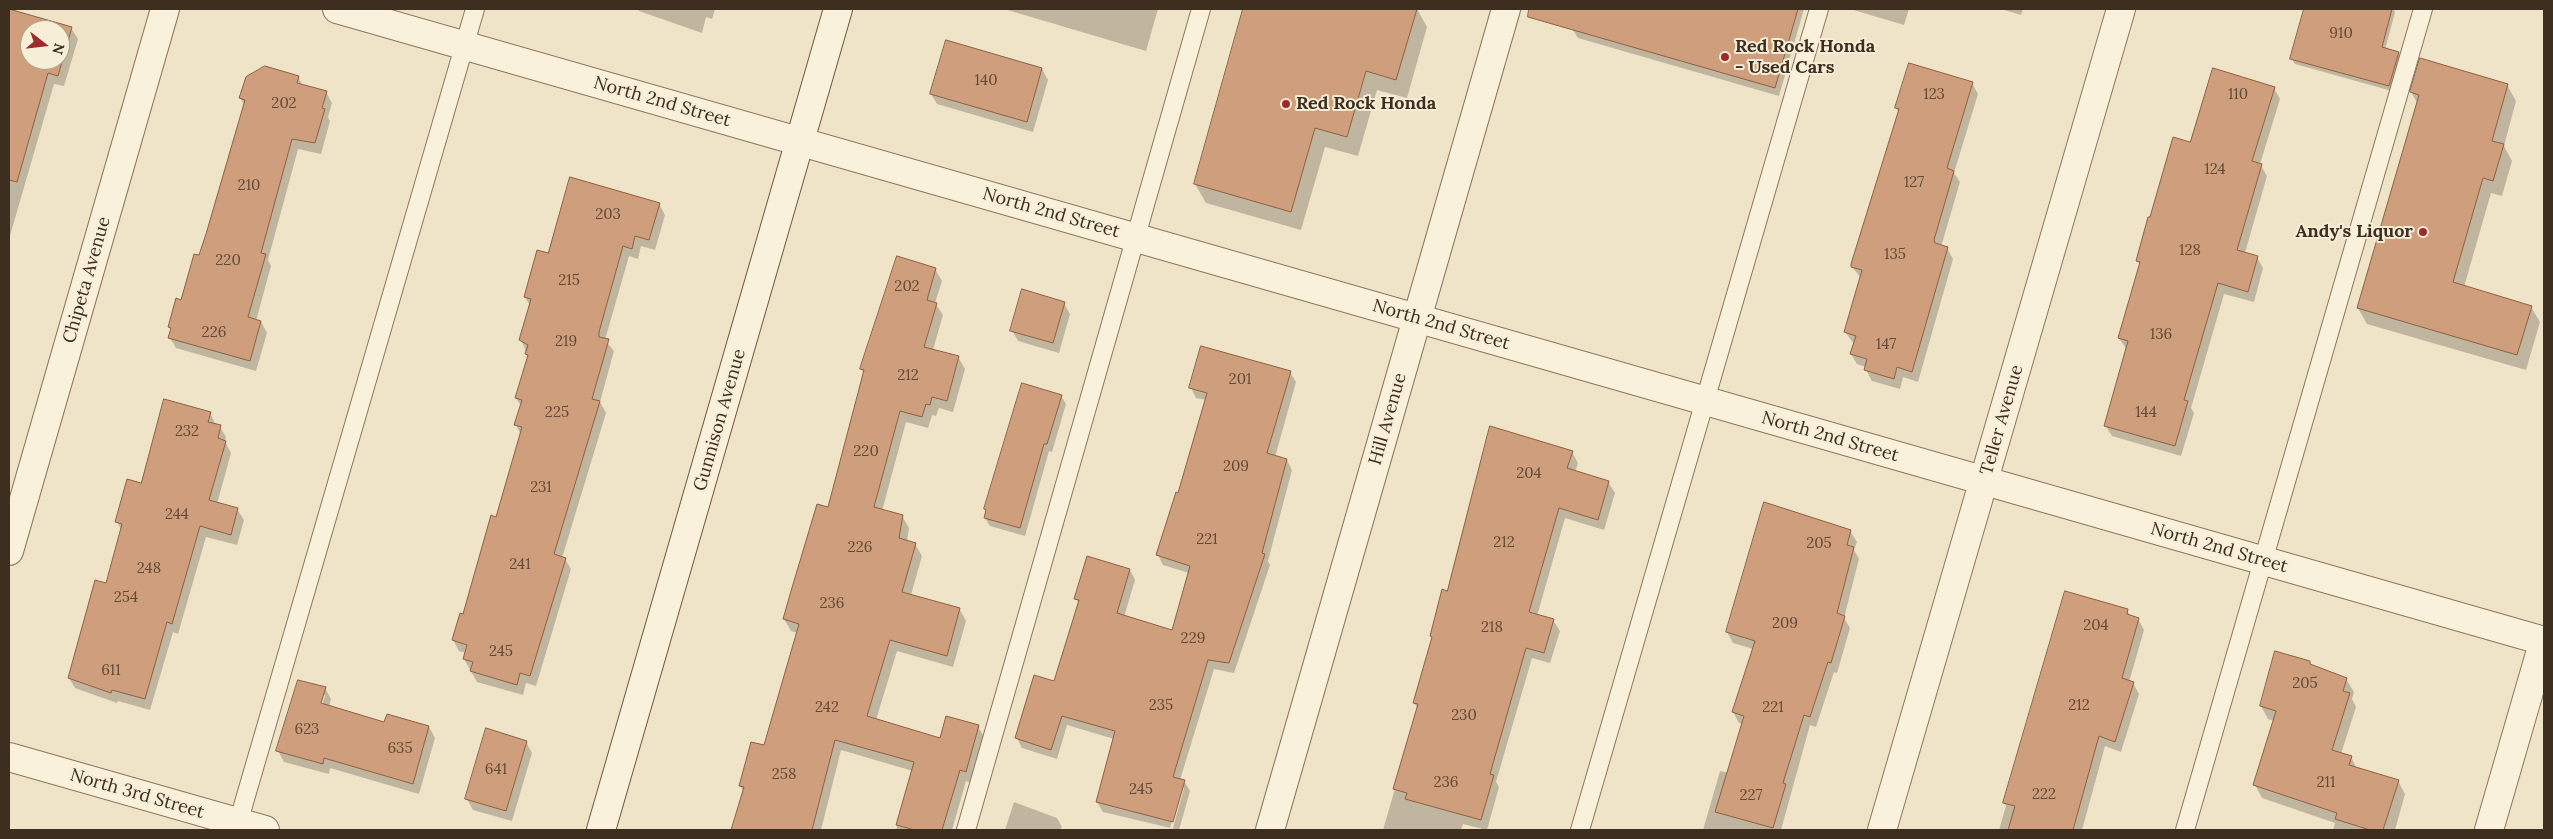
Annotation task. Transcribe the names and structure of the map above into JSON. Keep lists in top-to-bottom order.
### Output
{
  "streets": {
    "street": [
      "North 2nd Street",
      "Chipeta Avenue",
      "Hill Avenue",
      "Gunnison Avenue",
      "Teller Avenue",
      "North 3rd Street"
    ]
  },
  "crossings": [
    ["North 2nd Street", "Hill Avenue"],
    ["North 2nd Street", "Gunnison Avenue"],
    ["North 2nd Street", "Teller Avenue"]
  ],
  "places": ["Red Rock Honda - Used Cars", "Red Rock Honda", "Andy's Liquor"],
  "house_numbers": [
    "910",
    "140",
    "123",
    "110",
    "202",
    "124",
    "127",
    "210",
    "203",
    "128",
    "135",
    "220",
    "215",
    "202",
    "226",
    "136",
    "219",
    "147",
    "212",
    "201",
    "225",
    "144",
    "232",
    "220",
    "209",
    "204",
    "231",
    "244",
    "221",
    "212",
    "205",
    "226",
    "241",
    "248",
    "254",
    "236",
    "209",
    "204",
    "218",
    "229",
    "245",
    "611",
    "205",
    "235",
    "212",
    "242",
    "221",
    "230",
    "623",
    "635",
    "641",
    "258",
    "236",
    "211",
    "245",
    "222",
    "227"
  ],
  "north": "right"
}
